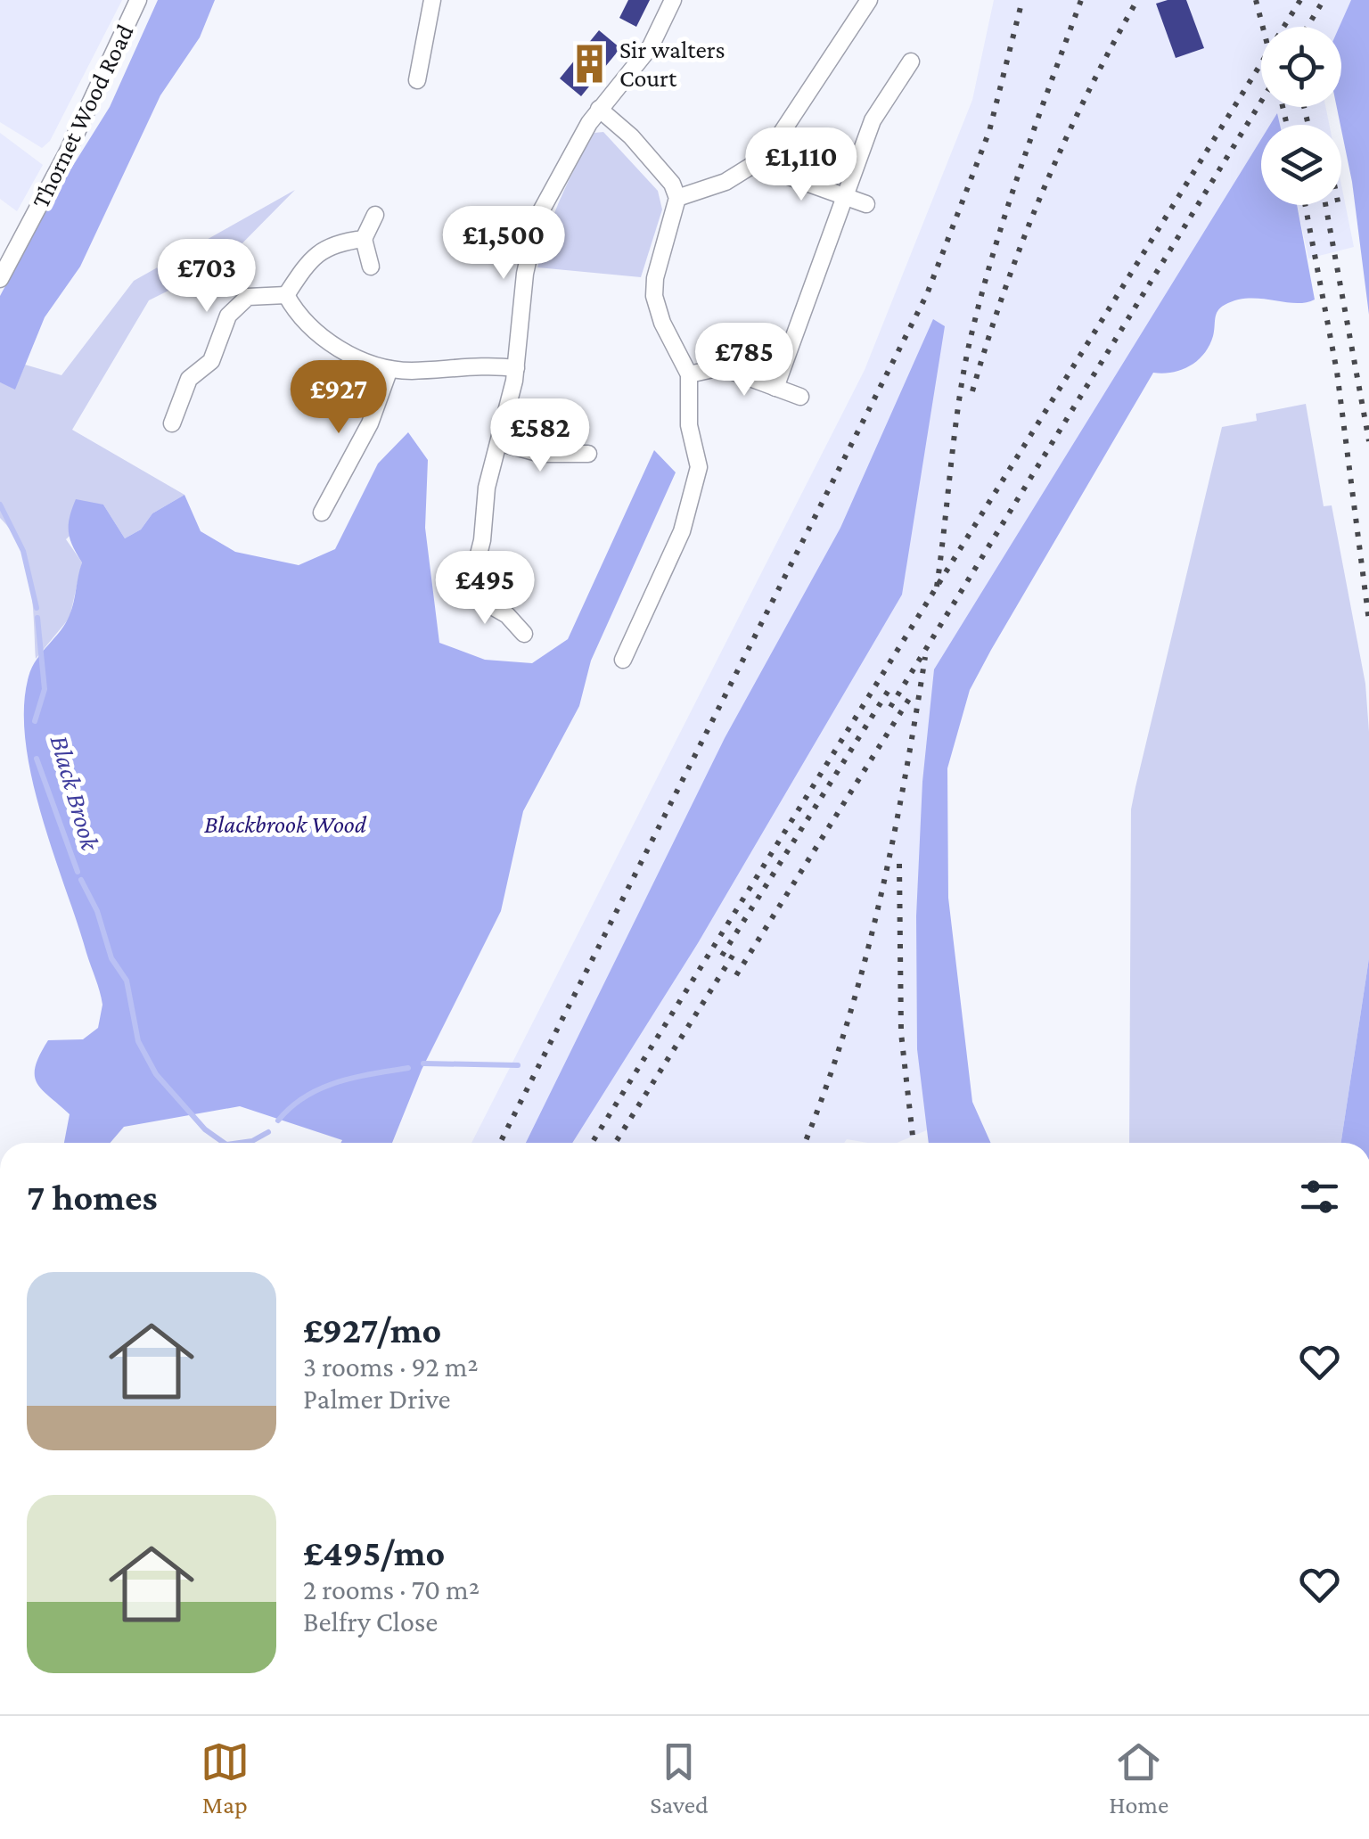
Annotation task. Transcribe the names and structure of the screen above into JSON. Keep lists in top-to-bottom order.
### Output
{
  "streets": {
    "street": ["Thornet Wood Road"]
  },
  "water": ["Black Brook"],
  "parks": ["Blackbrook Wood"],
  "places": {
    "building": ["Sir walters Court"]
  },
  "page": {
    "price": [
      "£1,110",
      "£1,500",
      "£703",
      "£785",
      "£927",
      "£582",
      "£495"
    ],
    "heading": "7 homes",
    "list": [
      {
        "name": "£927/mo",
        "note": "3 rooms · 92 m² · Palmer Drive"
      },
      {
        "name": "£495/mo",
        "note": "2 rooms · 70 m² · Belfry Close"
      }
    ],
    "tabs": ["Map", "Saved", "Home"]
  }
}
